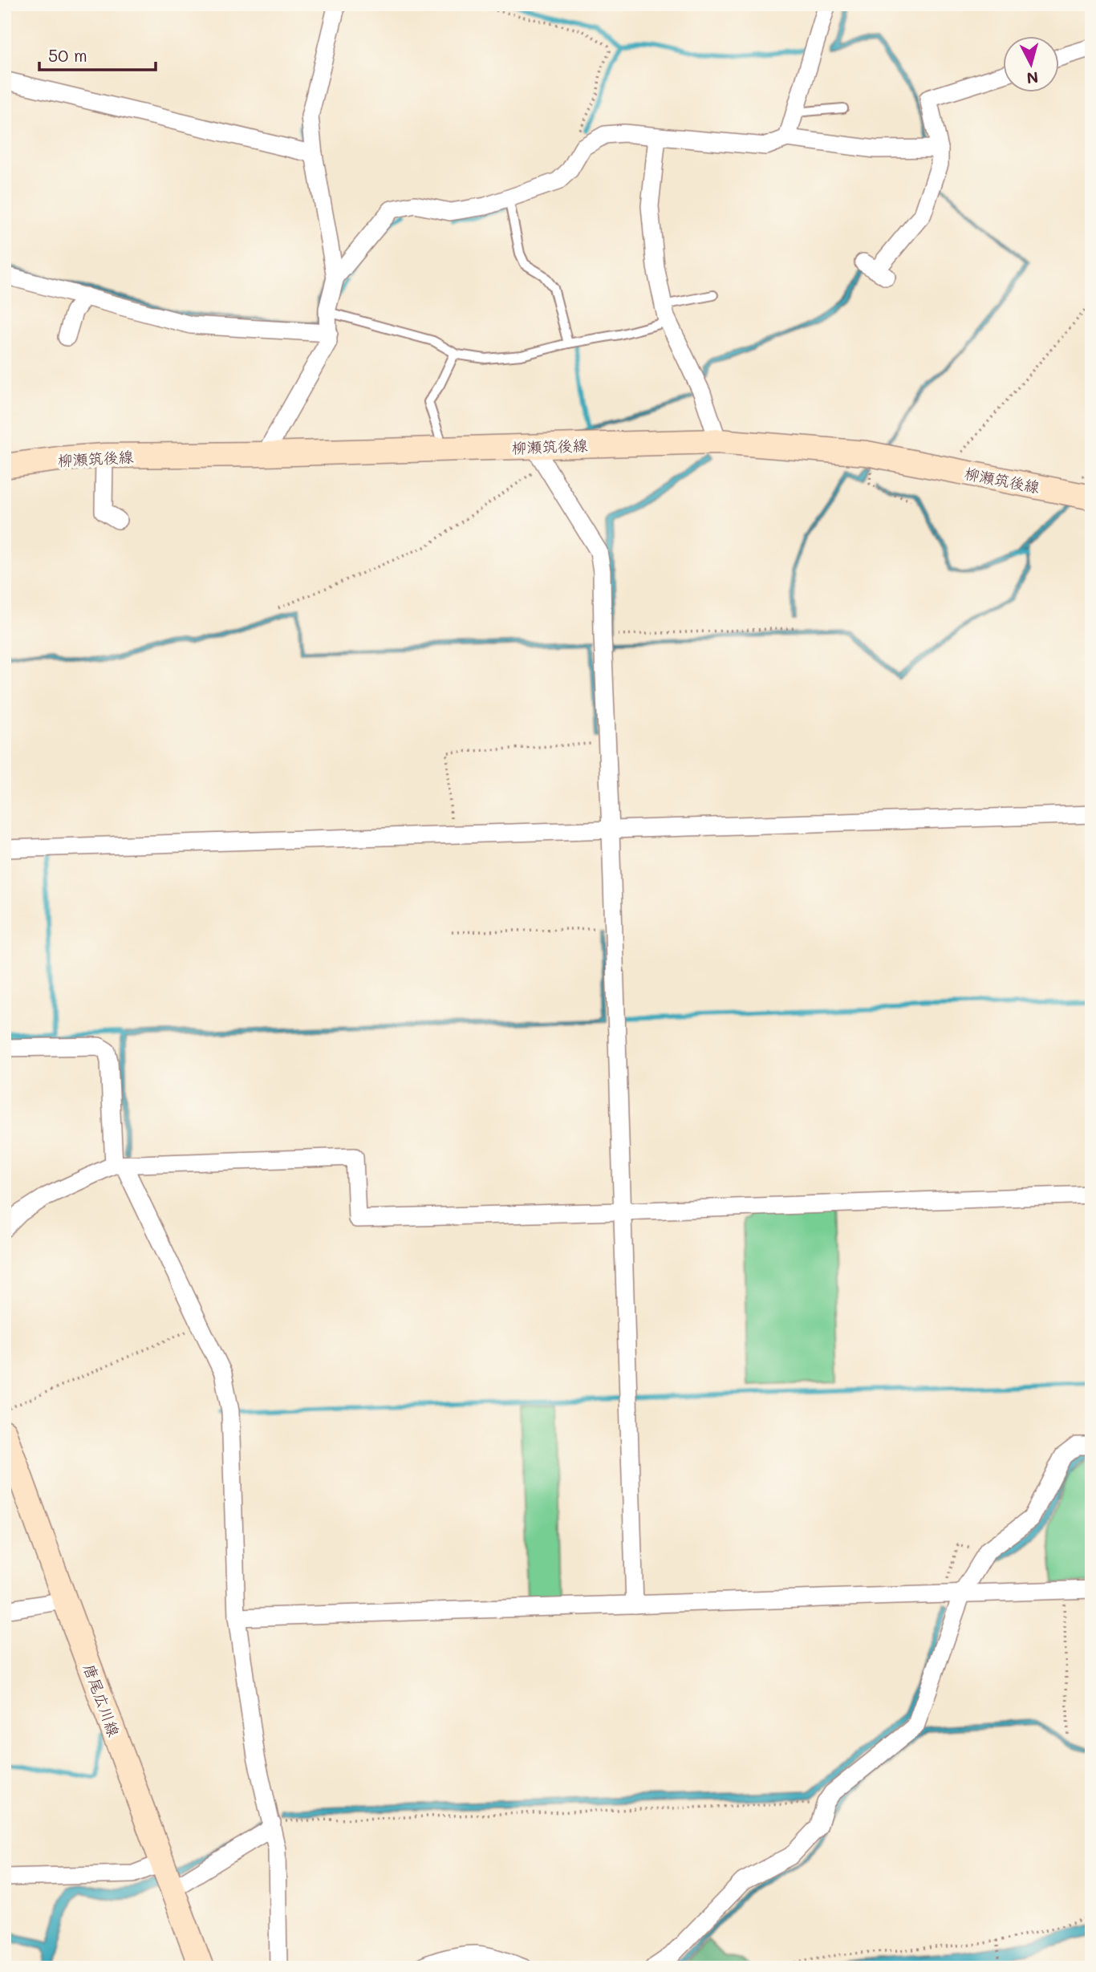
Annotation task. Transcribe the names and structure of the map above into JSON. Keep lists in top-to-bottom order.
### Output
{
  "streets": {
    "main road": ["柳瀬筑後線", "唐尾広川線"]
  },
  "scale_bar": "50 m",
  "north": "bottom"
}
